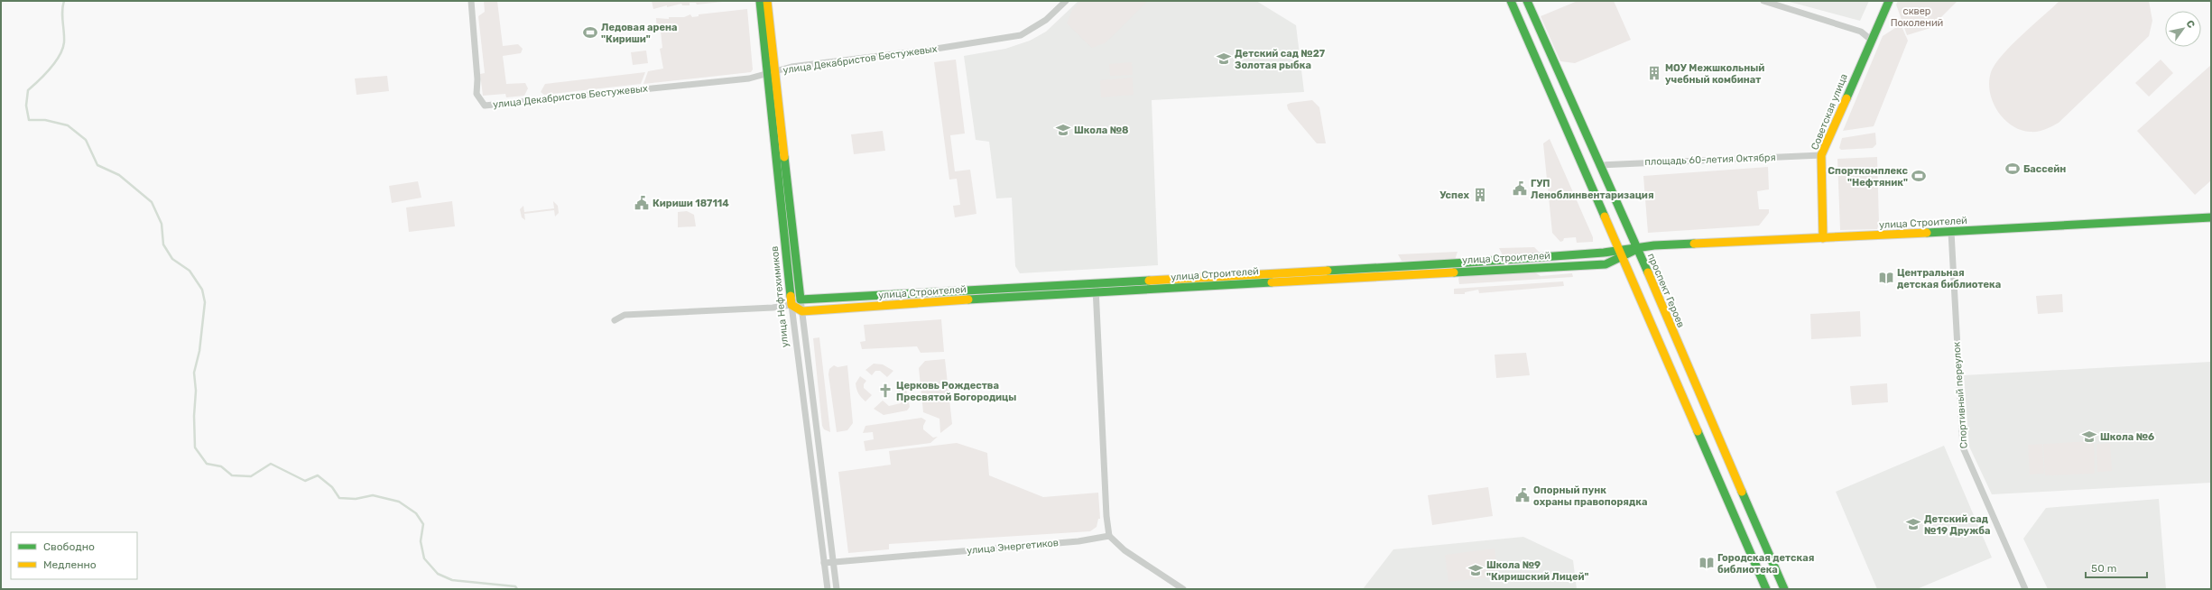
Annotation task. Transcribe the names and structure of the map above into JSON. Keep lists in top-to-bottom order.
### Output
{
  "streets": {
    "street": [
      "улица Декабристов Бестужевых",
      "Советская улица",
      "площадь 60-летия Октября",
      "улица Строителей",
      "проспект Героев",
      "улица Нефтехимиков",
      "Спортивный переулок",
      "улица Энергетиков"
    ]
  },
  "crossings": [
    ["улица Декабристов Бестужевых", "улица Нефтехимиков"],
    ["Советская улица", "площадь 60-летия Октября"],
    ["Советская улица", "улица Строителей"],
    ["площадь 60-летия Октября", "проспект Героев"],
    ["улица Строителей", "проспект Героев"],
    ["улица Строителей", "улица Нефтехимиков"],
    ["улица Строителей", "Спортивный переулок"],
    ["улица Нефтехимиков", "улица Энергетиков"]
  ],
  "parks": ["сквер Поколений"],
  "places": {
    "sports": ["Ледовая арена \"Кириши\"", "Бассейн", "Спорткомплекс \"Нефтяник\""],
    "school or university": [
      "Детский сад №27 Золотая рыбка",
      "Школа №8",
      "Школа №6",
      "Детский сад №19 Дружба",
      "Школа №9 \"Киришский Лицей\""
    ],
    "building": ["МОУ Межшкольный учебный комбинат", "Успех"],
    "public building": ["ГУП Леноблинвентаризация", "Кириши 187114", "Опорный пунк охраны правопорядка"],
    "library": ["Центральная детская библиотека", "Городская детская библиотека"],
    "church": ["Церковь Рождества Пресвятой Богородицы"]
  },
  "legend": ["Свободно", "Медленно"],
  "scale_bar": "50 m",
  "north": "top right"
}
